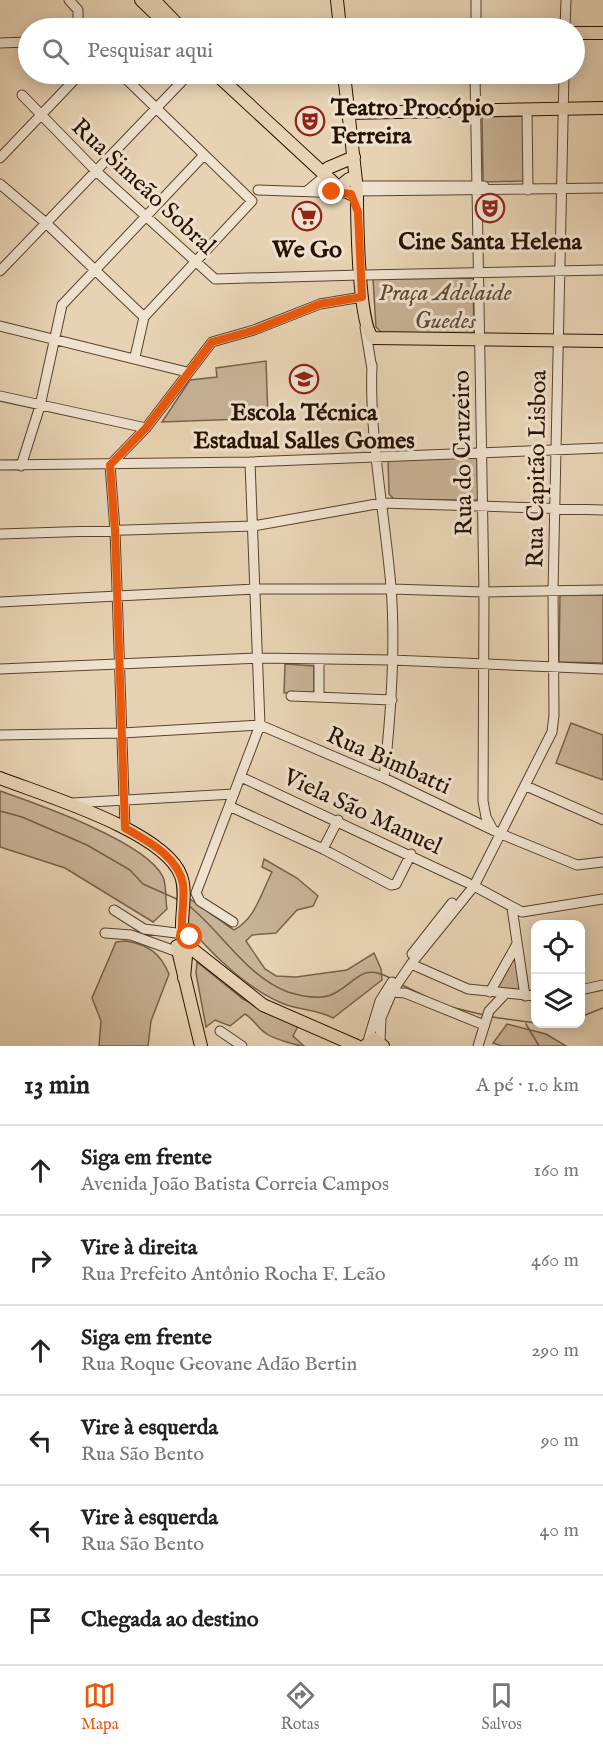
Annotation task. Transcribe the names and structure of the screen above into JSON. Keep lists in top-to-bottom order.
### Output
{
  "streets": {
    "street": [
      "Rua Simeão Sobral",
      "Rua do Cruzeiro",
      "Rua Capitão Lisboa",
      "Rua Bimbatti",
      "Viela São Manuel"
    ]
  },
  "crossings": [
    ["Rua do Cruzeiro", "Rua Capitão Lisboa"],
    ["Rua do Cruzeiro", "Rua Bimbatti"],
    ["Rua Capitão Lisboa", "Rua Bimbatti"],
    ["Rua Capitão Lisboa", "Viela São Manuel"]
  ],
  "parks": ["Praça Adelaide Guedes"],
  "places": {
    "theatre": ["Teatro Procópio Ferreira", "Cine Santa Helena"],
    "supermarket": ["We Go"],
    "school or university": ["Escola Técnica Estadual Salles Gomes"]
  },
  "page": {
    "search": "Pesquisar aqui",
    "heading": ["13 min", "A pé · 1.0 km"],
    "list": [
      ["Siga em frente", "Avenida João Batista Correia Campos", "160 m"],
      ["Vire à direita", "Rua Prefeito Antônio Rocha F. Leão", "460 m"],
      ["Siga em frente", "Rua Roque Geovane Adão Bertin", "290 m"],
      ["Vire à esquerda", "Rua São Bento", "90 m"],
      ["Vire à esquerda", "Rua São Bento", "40 m"],
      "Chegada ao destino"
    ],
    "nav": ["Mapa", "Rotas", "Salvos"]
  }
}
